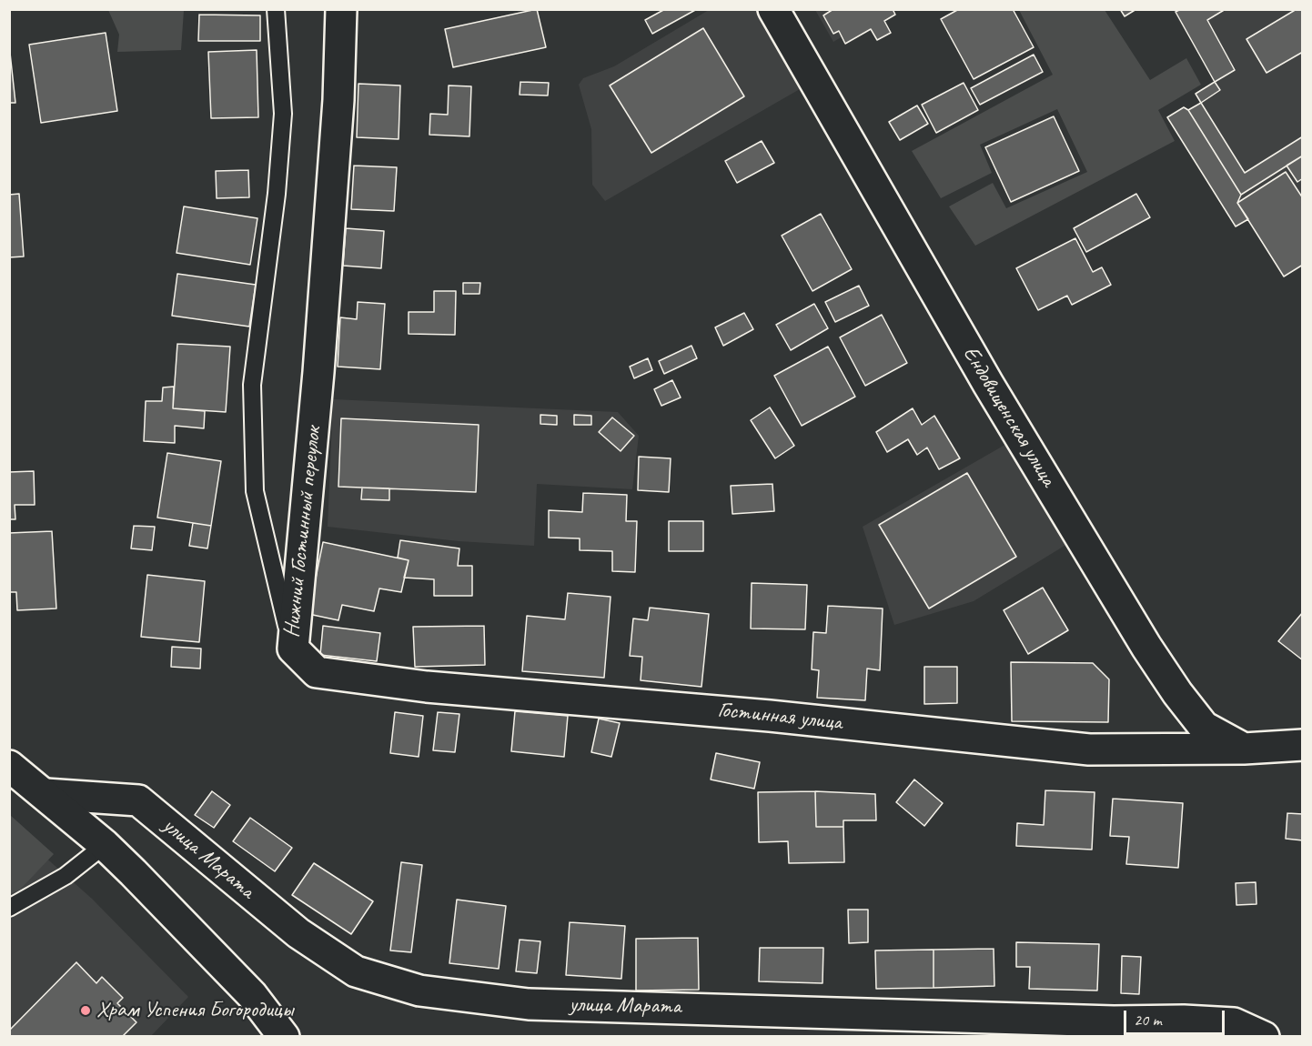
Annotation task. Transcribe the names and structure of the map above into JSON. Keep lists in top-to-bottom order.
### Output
{
  "streets": {
    "street": [
      "Ендовищенская улица",
      "Нижний Гостинный переулок",
      "Гостинная улица",
      "улица Марата"
    ]
  },
  "crossings": [
    ["Ендовищенская улица", "Гостинная улица"],
    ["Нижний Гостинный переулок", "Гостинная улица"]
  ],
  "places": ["Храм Успения Богородицы"],
  "scale_bar": "20 m"
}
